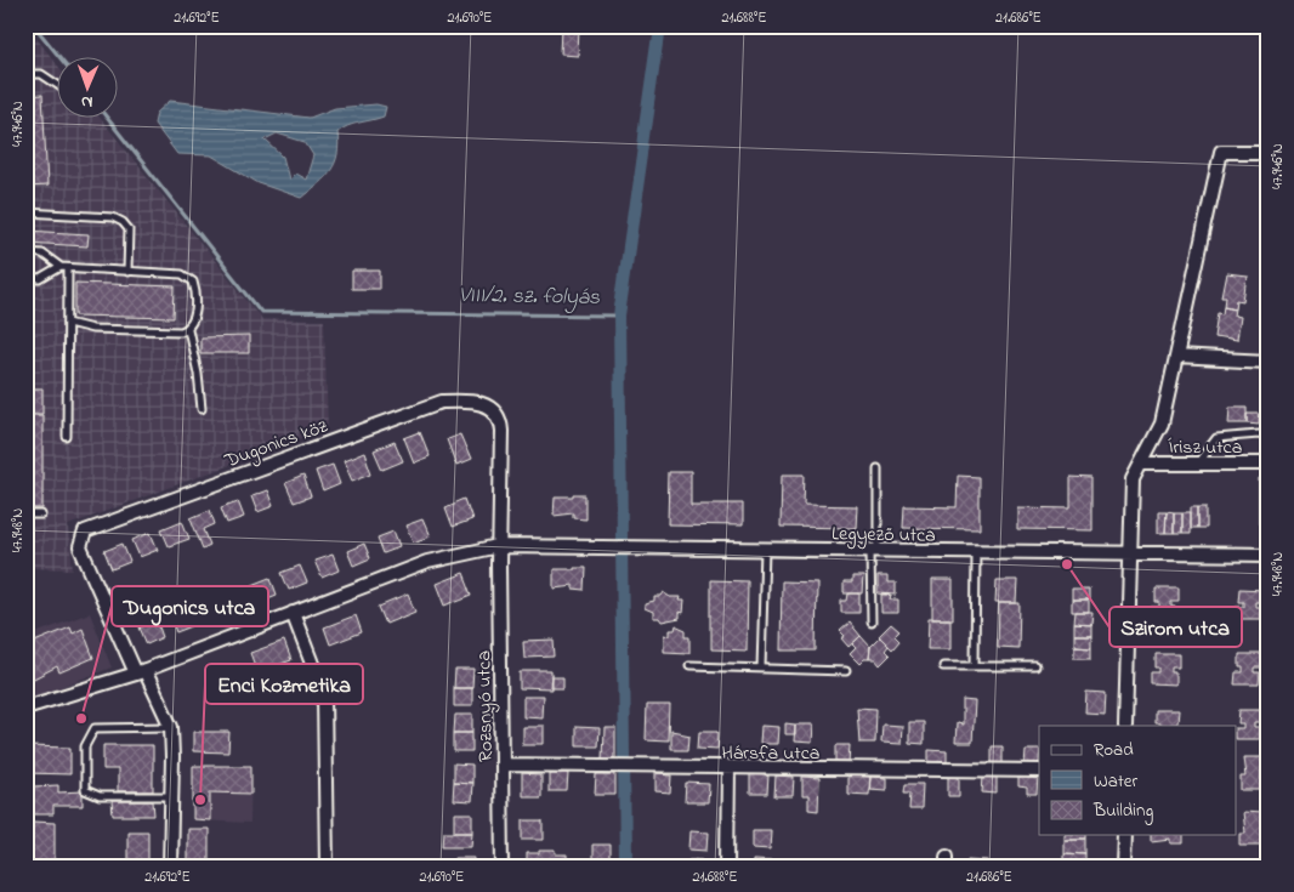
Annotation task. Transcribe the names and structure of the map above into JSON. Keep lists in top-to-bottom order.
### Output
{
  "streets": {
    "street": [
      "Dugonics köz",
      "Írisz utca",
      "Legyező utca",
      "Rozsnyó utca",
      "Hársfa utca"
    ]
  },
  "crossings": [
    ["Dugonics köz", "Legyező utca"],
    ["Dugonics köz", "Rozsnyó utca"],
    ["Legyező utca", "Rozsnyó utca"],
    ["Rozsnyó utca", "Hársfa utca"]
  ],
  "water": ["VIII/2. sz. folyás"],
  "places": ["Szirom utca", "Dugonics utca", "Enci Kozmetika"],
  "legend": ["Road", "Water", "Building"],
  "north": "bottom",
  "coordinates": [
    "21.692°E",
    "21.690°E",
    "21.688°E",
    "21.686°E",
    "47.946°N",
    "47.948°N"
  ]
}
